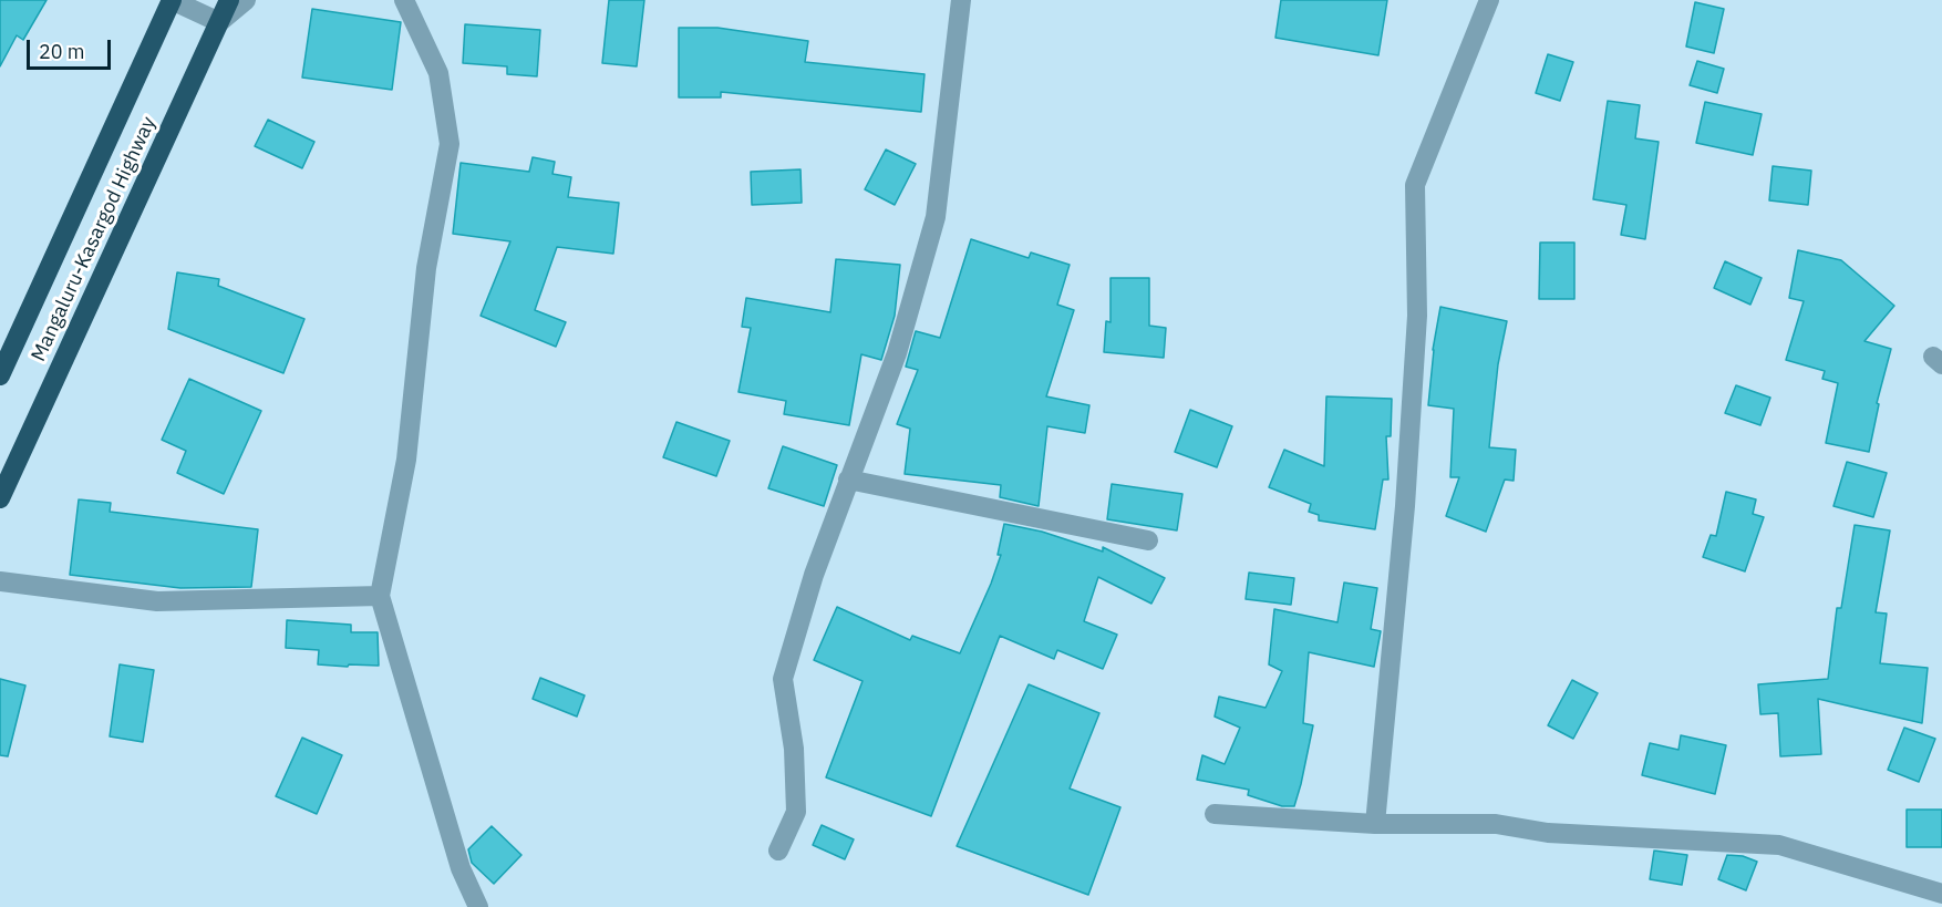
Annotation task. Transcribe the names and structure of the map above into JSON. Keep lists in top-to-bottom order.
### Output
{
  "streets": {
    "highway": ["Mangaluru-Kasargod Highway"]
  },
  "scale_bar": "20 m"
}
